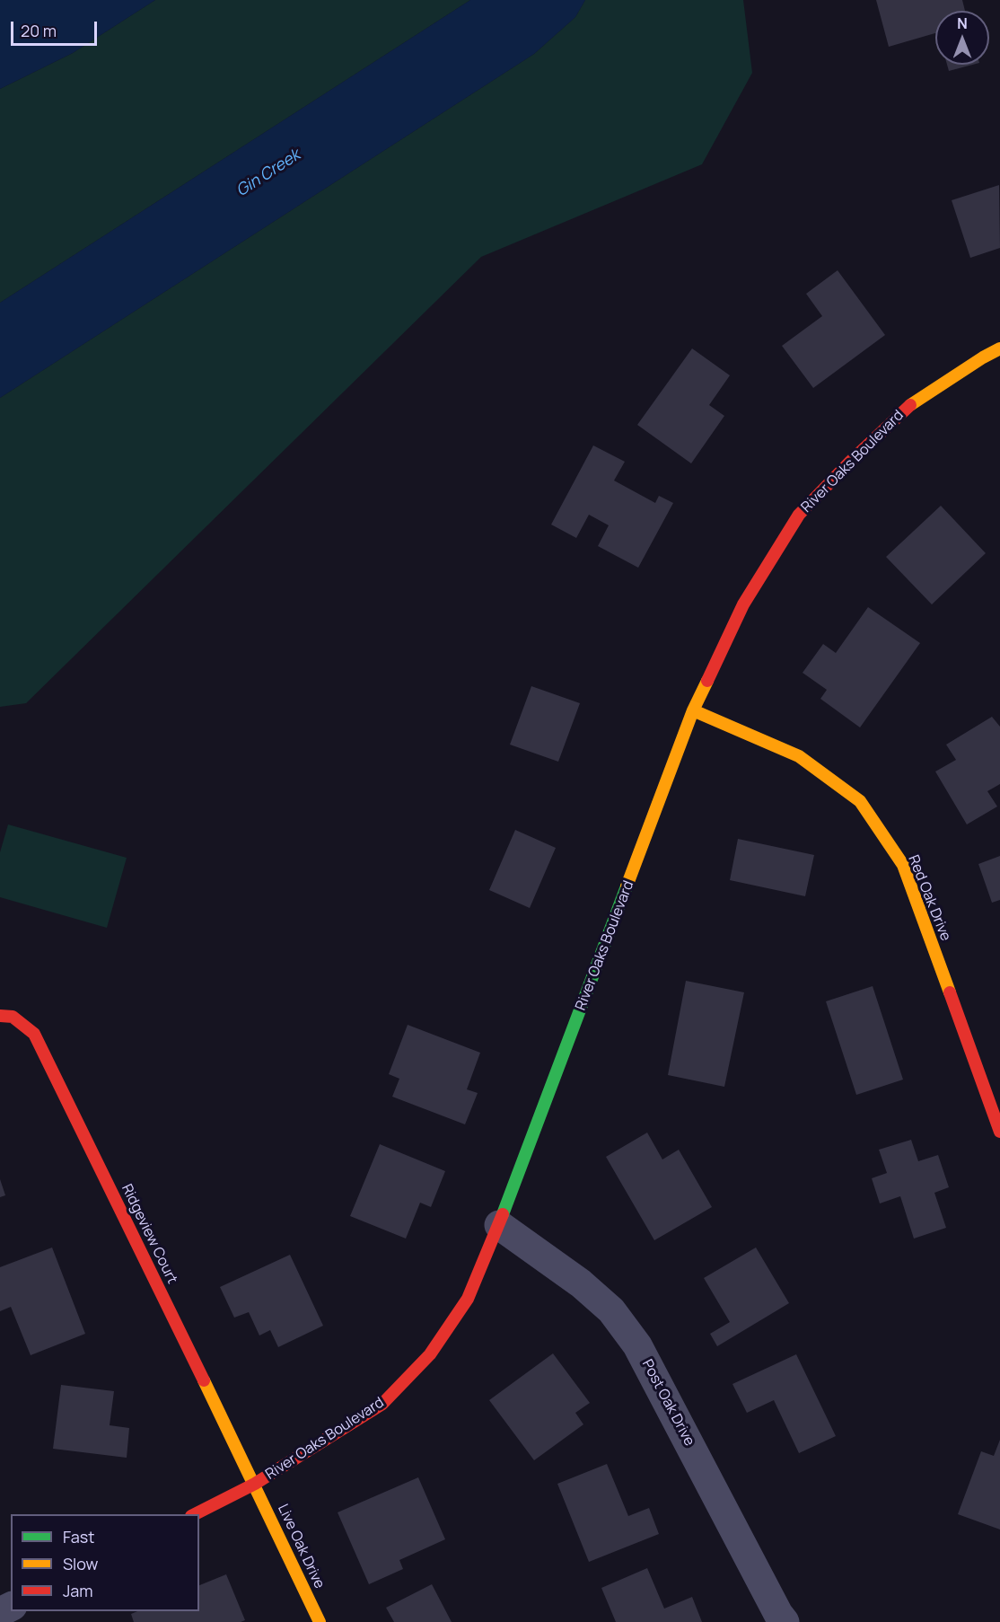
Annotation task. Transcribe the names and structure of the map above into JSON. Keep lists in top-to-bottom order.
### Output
{
  "streets": {
    "street": [
      "River Oaks Boulevard",
      "Red Oak Drive",
      "Ridgeview Court",
      "Post Oak Drive",
      "Live Oak Drive"
    ]
  },
  "crossings": [
    ["River Oaks Boulevard", "Red Oak Drive"],
    ["River Oaks Boulevard", "Ridgeview Court"],
    ["River Oaks Boulevard", "Post Oak Drive"],
    ["River Oaks Boulevard", "Live Oak Drive"],
    ["Ridgeview Court", "Live Oak Drive"]
  ],
  "water": ["Gin Creek"],
  "legend": ["Fast", "Slow", "Jam"],
  "scale_bar": "20 m",
  "north": "top"
}
